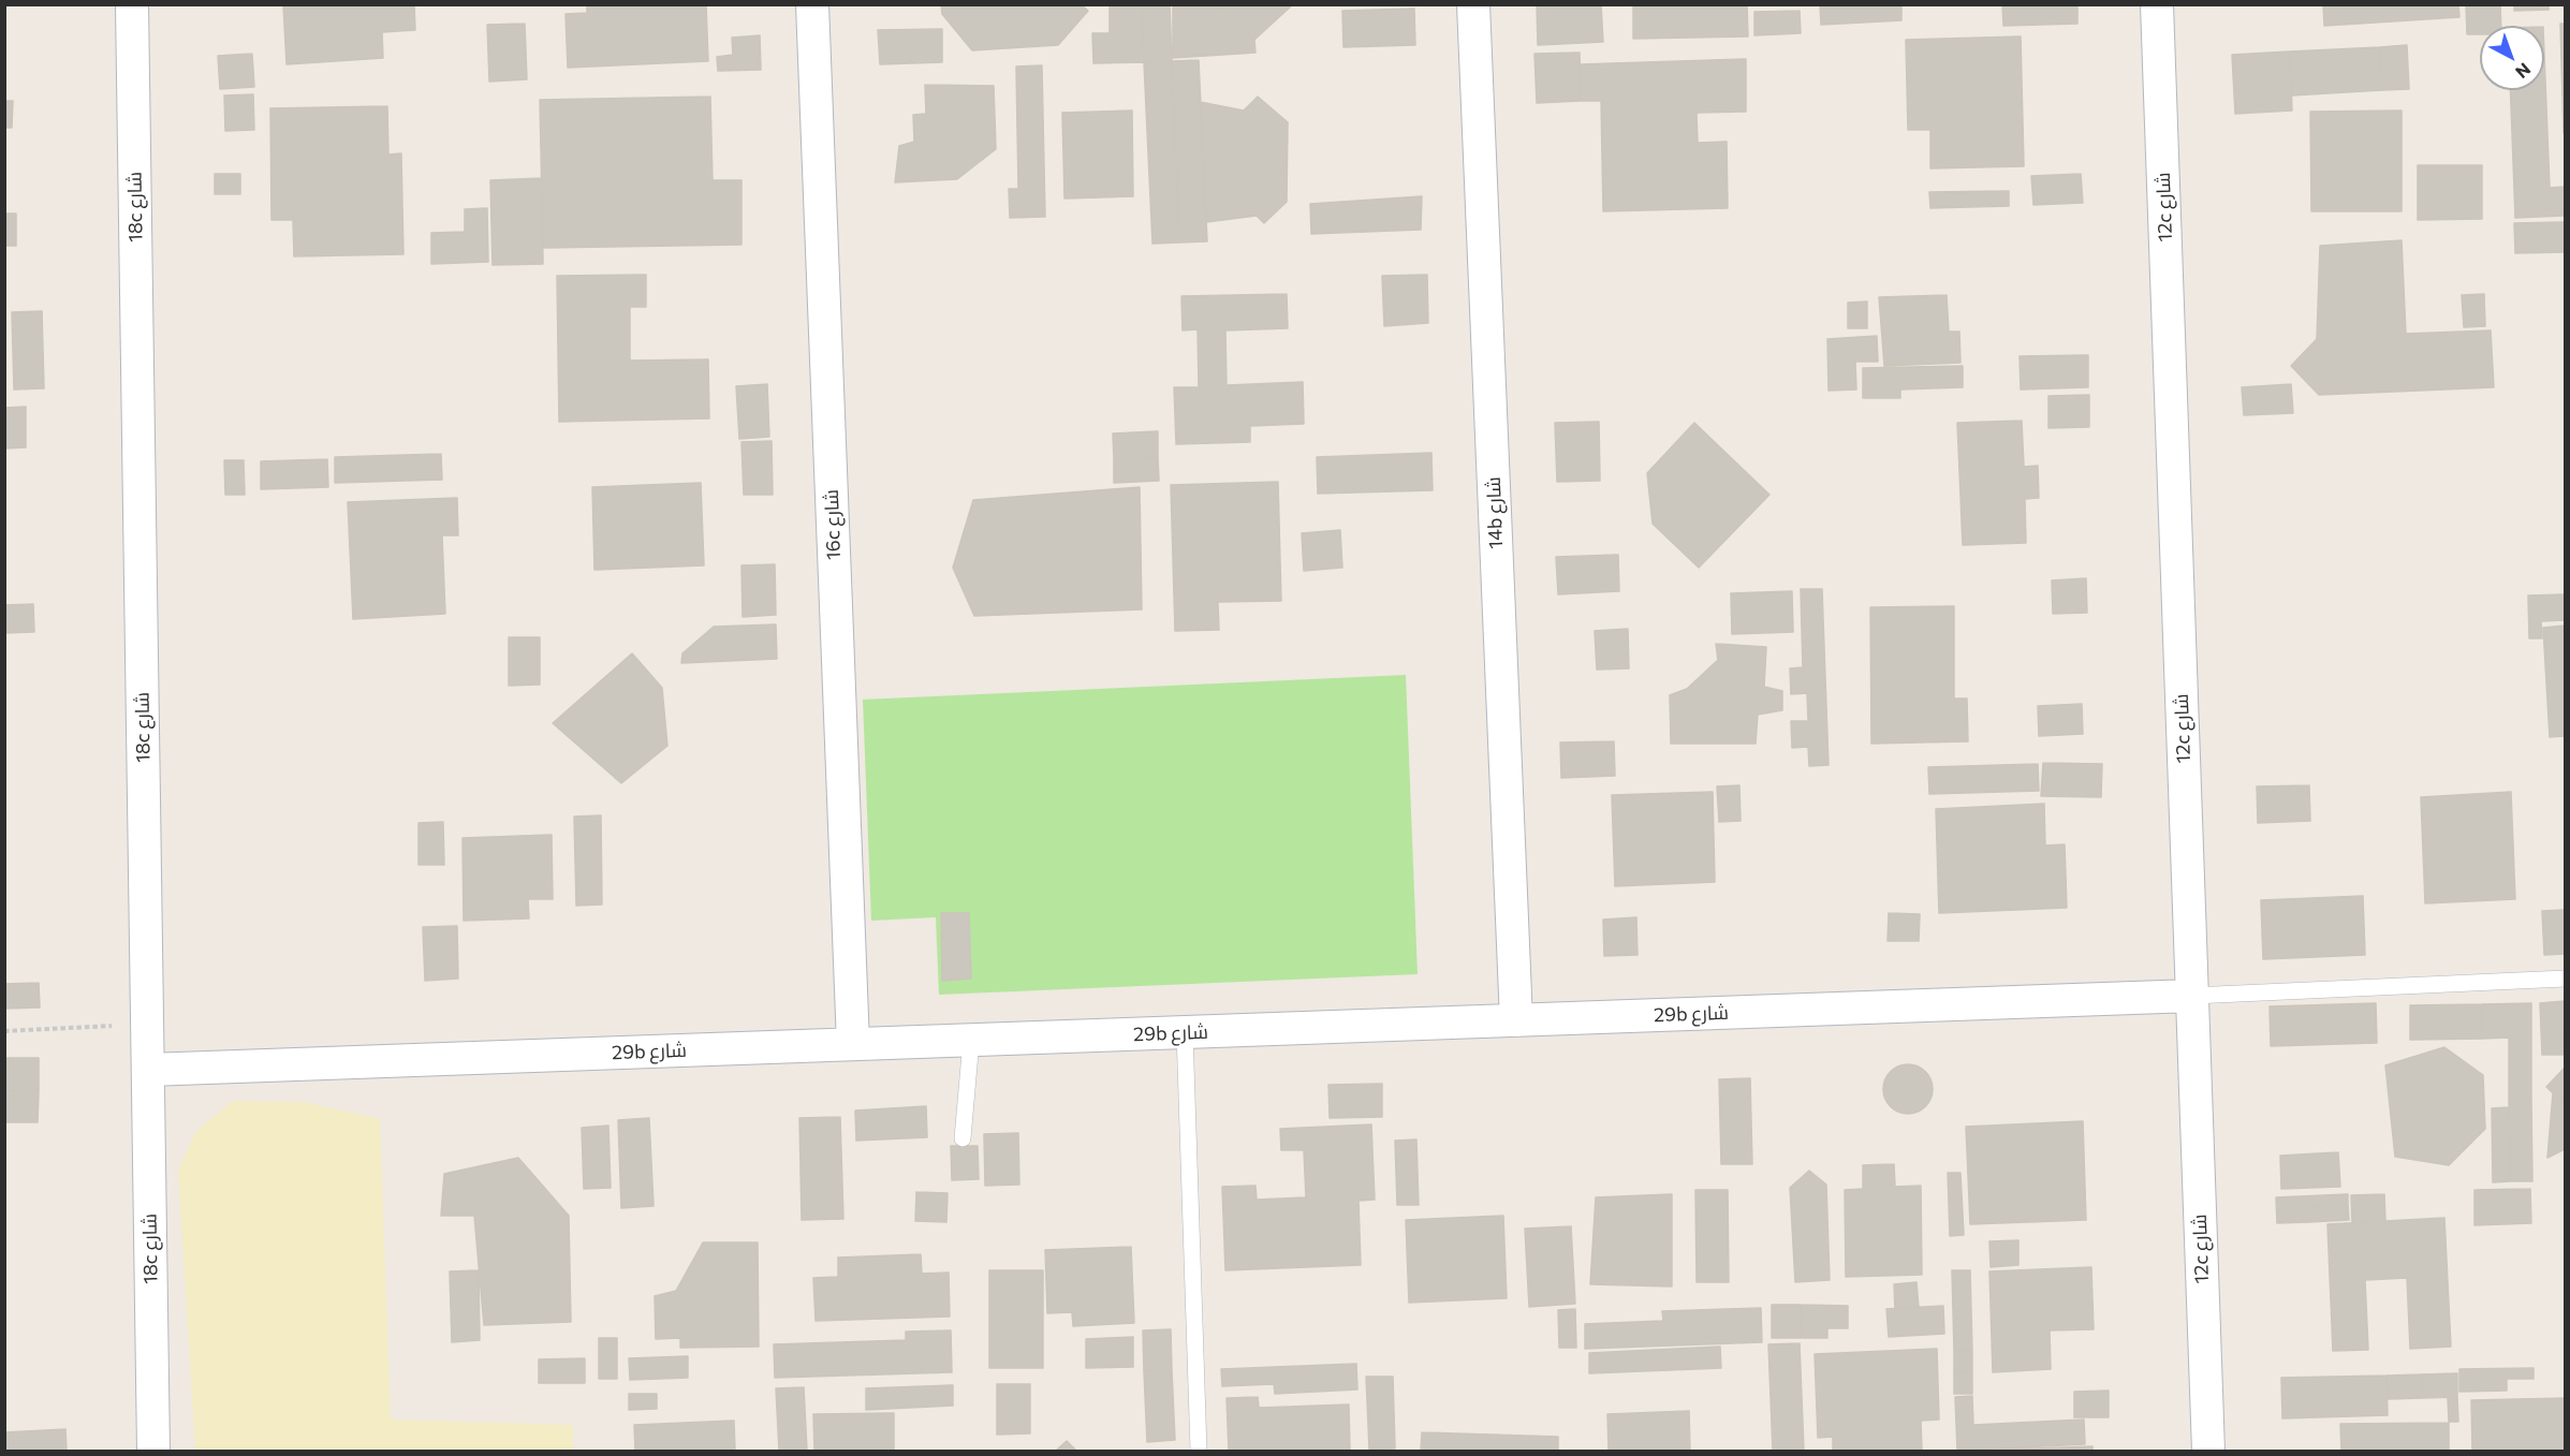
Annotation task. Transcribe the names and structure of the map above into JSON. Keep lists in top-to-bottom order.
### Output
{
  "streets": {
    "street": [
      "18c شارع",
      "12c شارع",
      "14b شارع",
      "16c شارع",
      "29b شارع"
    ]
  },
  "crossings": [
    ["18c شارع", "29b شارع"],
    ["12c شارع", "29b شارع"],
    ["14b شارع", "29b شارع"],
    ["16c شارع", "29b شارع"]
  ],
  "north": "bottom right"
}
